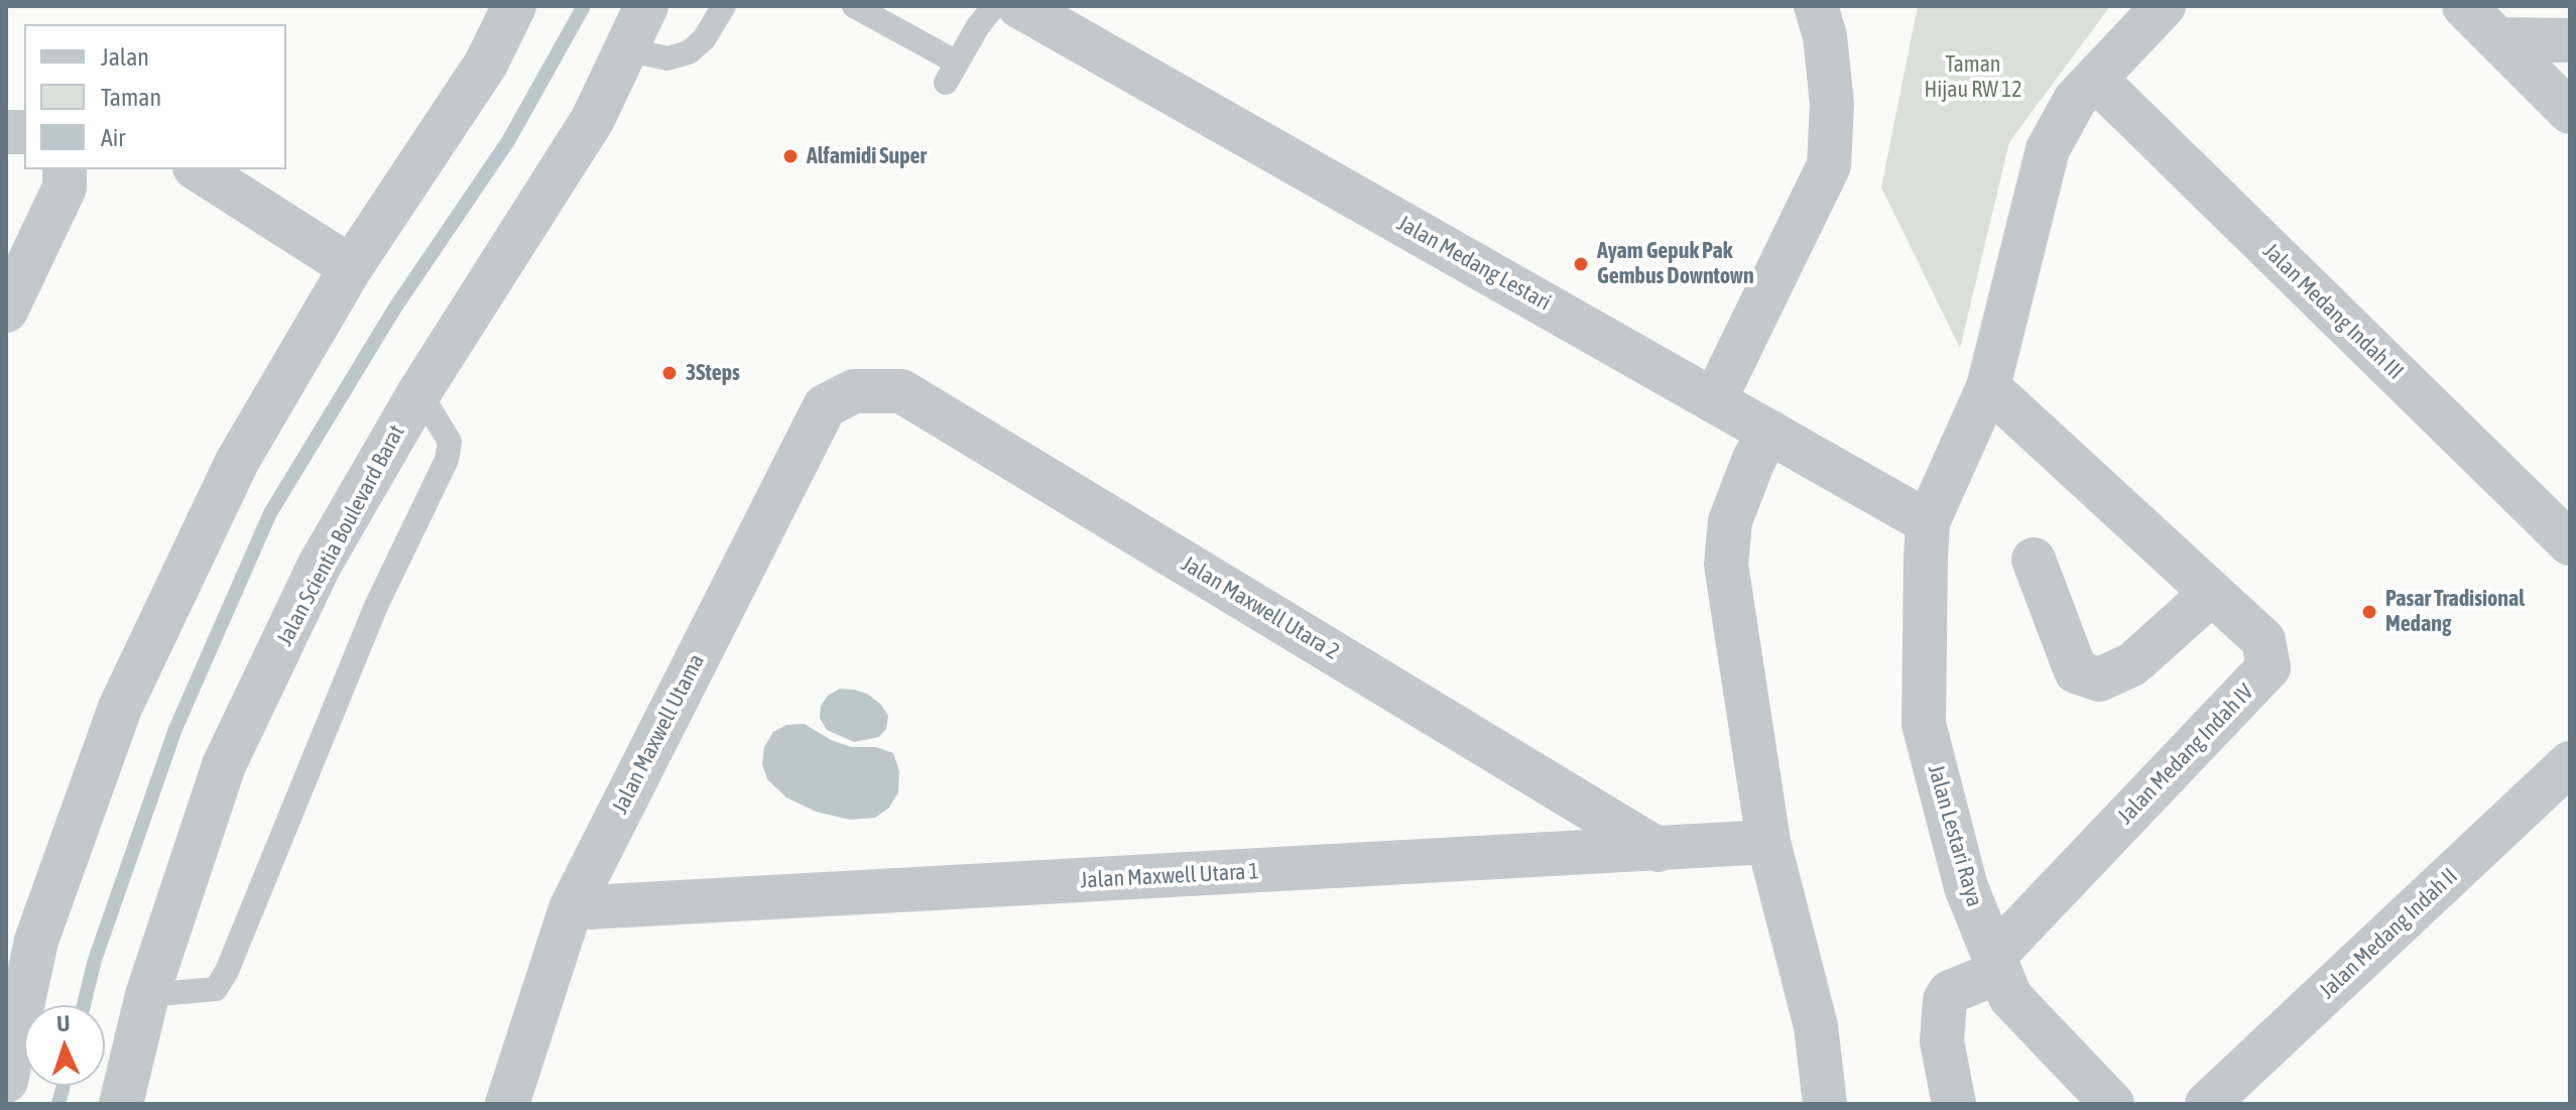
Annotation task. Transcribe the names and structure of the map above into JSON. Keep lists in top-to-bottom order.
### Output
{
  "streets": {
    "street": [
      "Jalan Medang Lestari",
      "Jalan Medang Indah III",
      "Jalan Scientia Boulevard Barat",
      "Jalan Maxwell Utara 2",
      "Jalan Maxwell Utama",
      "Jalan Medang Indah IV",
      "Jalan Lestari Raya",
      "Jalan Maxwell Utara 1",
      "Jalan Medang Indah II"
    ]
  },
  "crossings": [
    ["Jalan Medang Lestari", "Jalan Lestari Raya"],
    ["Jalan Maxwell Utara 2", "Jalan Maxwell Utama"],
    ["Jalan Maxwell Utara 2", "Jalan Maxwell Utara 1"],
    ["Jalan Maxwell Utama", "Jalan Maxwell Utara 1"],
    ["Jalan Medang Indah IV", "Jalan Lestari Raya"]
  ],
  "parks": ["Taman Hijau RW 12"],
  "places": [
    "Alfamidi Super",
    "Ayam Gepuk Pak Gembus Downtown",
    "3Steps",
    "Pasar Tradisional Medang"
  ],
  "legend": ["Jalan", "Taman", "Air"],
  "north": "top"
}
